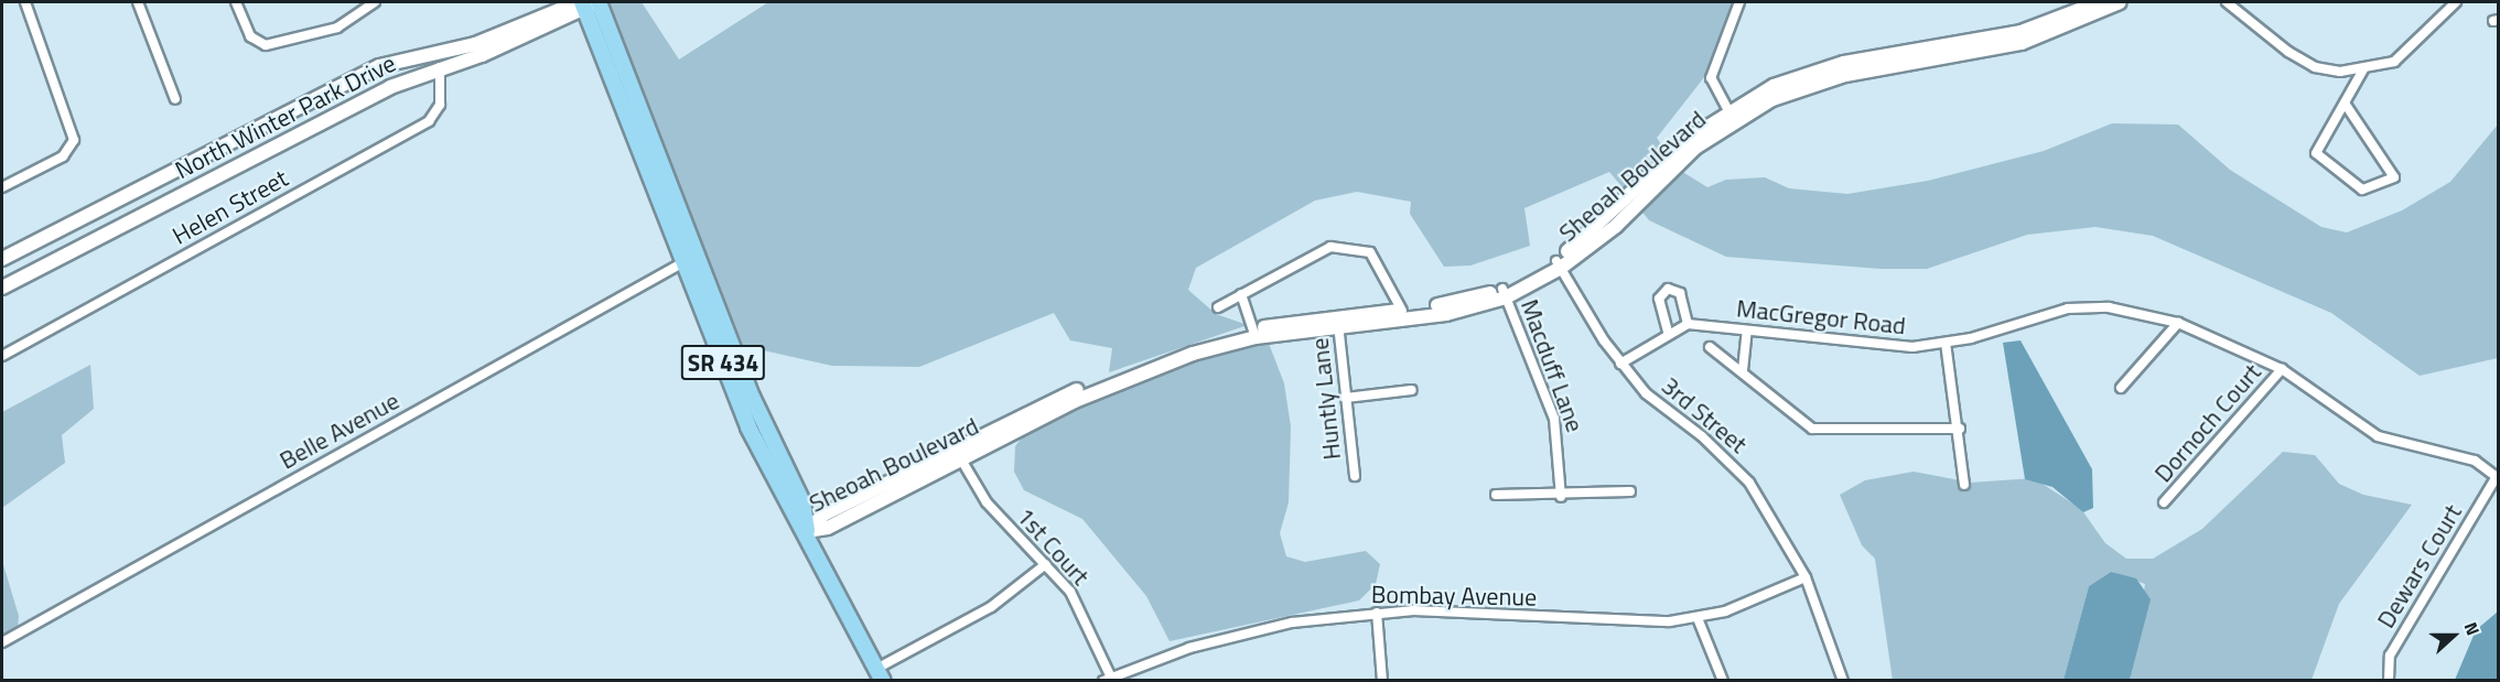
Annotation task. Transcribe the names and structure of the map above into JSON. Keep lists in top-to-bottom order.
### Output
{
  "streets": {
    "main road": ["SR 434"],
    "street": [
      "North Winter Park Drive",
      "Sheoah Boulevard",
      "Helen Street",
      "MacGregor Road",
      "Macduff Lane",
      "Huntly Lane",
      "3rd Street",
      "Dornoch Court",
      "Belle Avenue",
      "1st Court",
      "Dewars Court",
      "Bombay Avenue"
    ]
  },
  "crossings": [
    ["North Winter Park Drive", "Helen Street"],
    ["North Winter Park Drive", "SR 434"],
    ["Sheoah Boulevard", "SR 434"],
    ["Sheoah Boulevard", "Macduff Lane"],
    ["Sheoah Boulevard", "Huntly Lane"],
    ["Sheoah Boulevard", "3rd Street"],
    ["Sheoah Boulevard", "1st Court"],
    ["MacGregor Road", "3rd Street"],
    ["MacGregor Road", "Dornoch Court"],
    ["MacGregor Road", "Dewars Court"],
    ["SR 434", "Belle Avenue"],
    ["3rd Street", "Bombay Avenue"],
    ["1st Court", "Bombay Avenue"]
  ],
  "north": "right"
}
